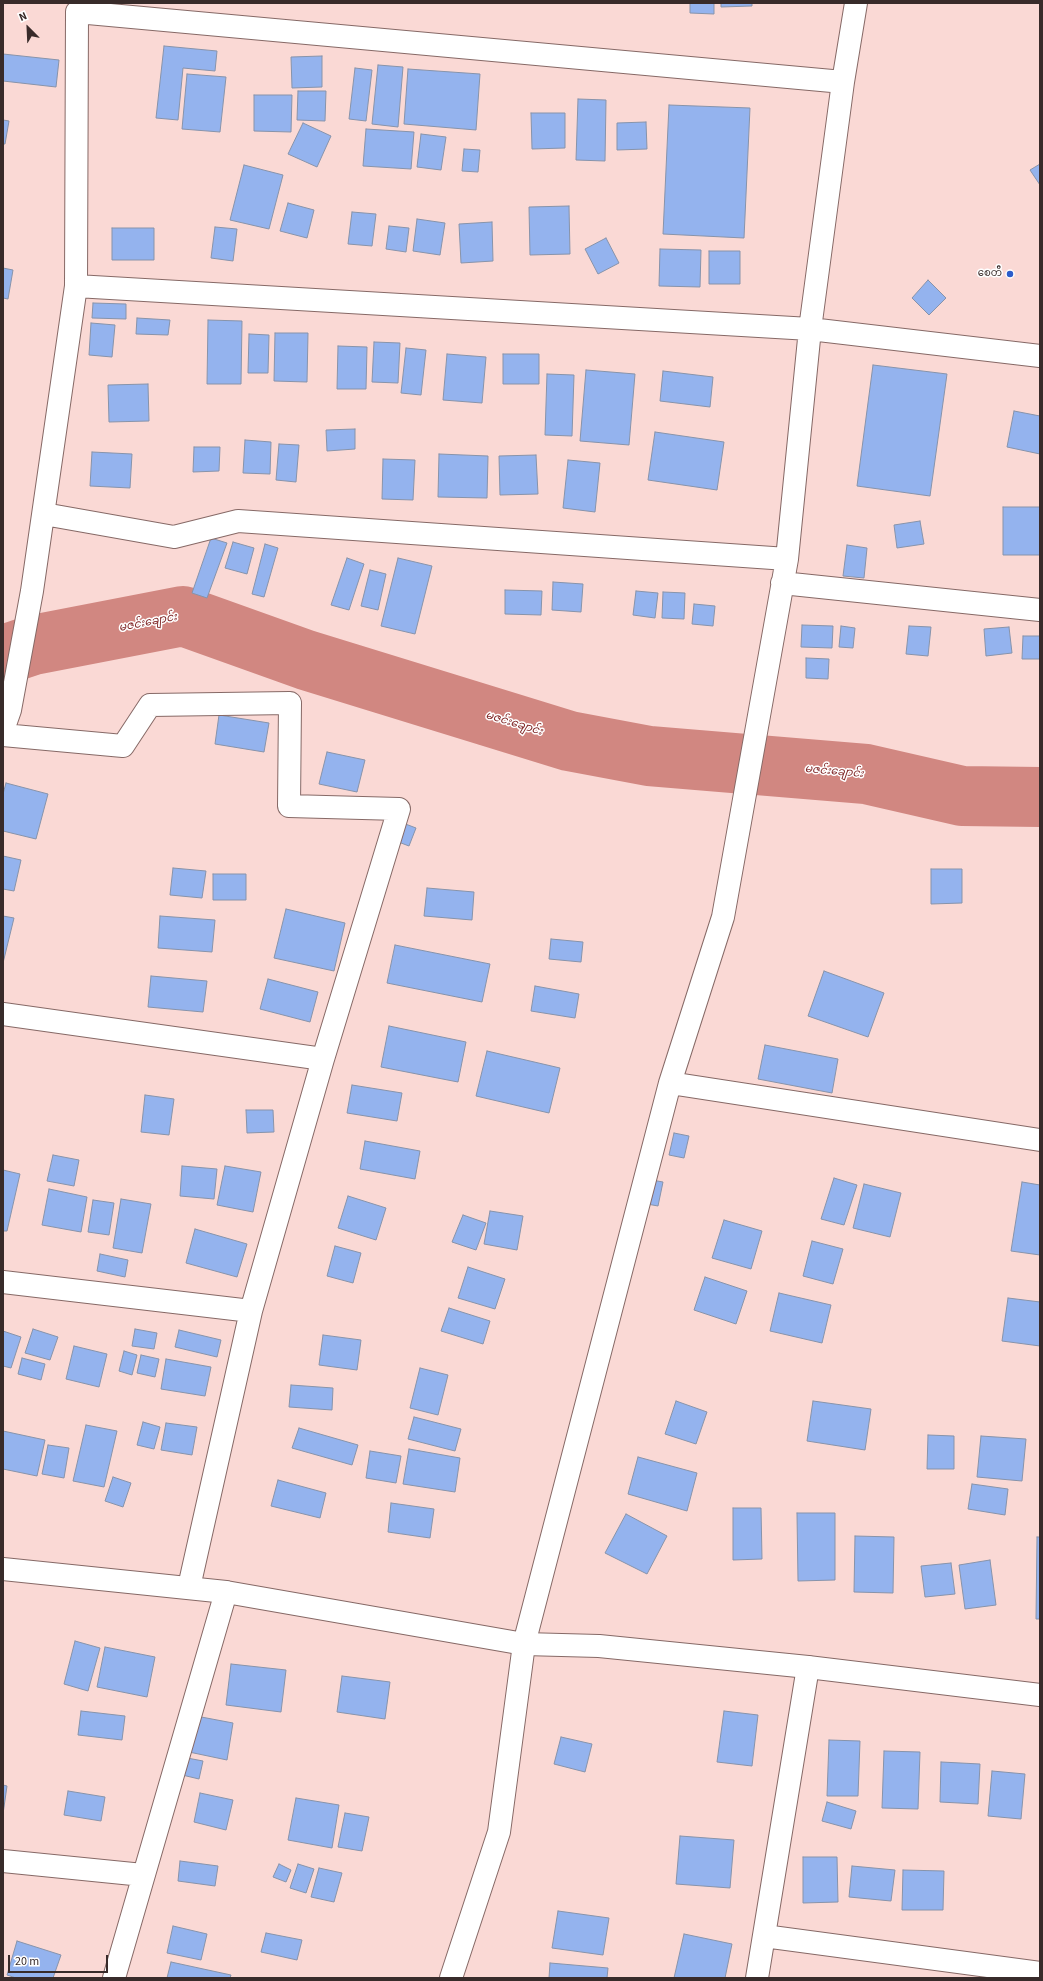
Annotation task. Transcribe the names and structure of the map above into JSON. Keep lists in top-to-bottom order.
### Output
{
  "water": ["မဇင်းချောင်း"],
  "places": ["စေတီ"],
  "scale_bar": "20 m",
  "north": "top left"
}
